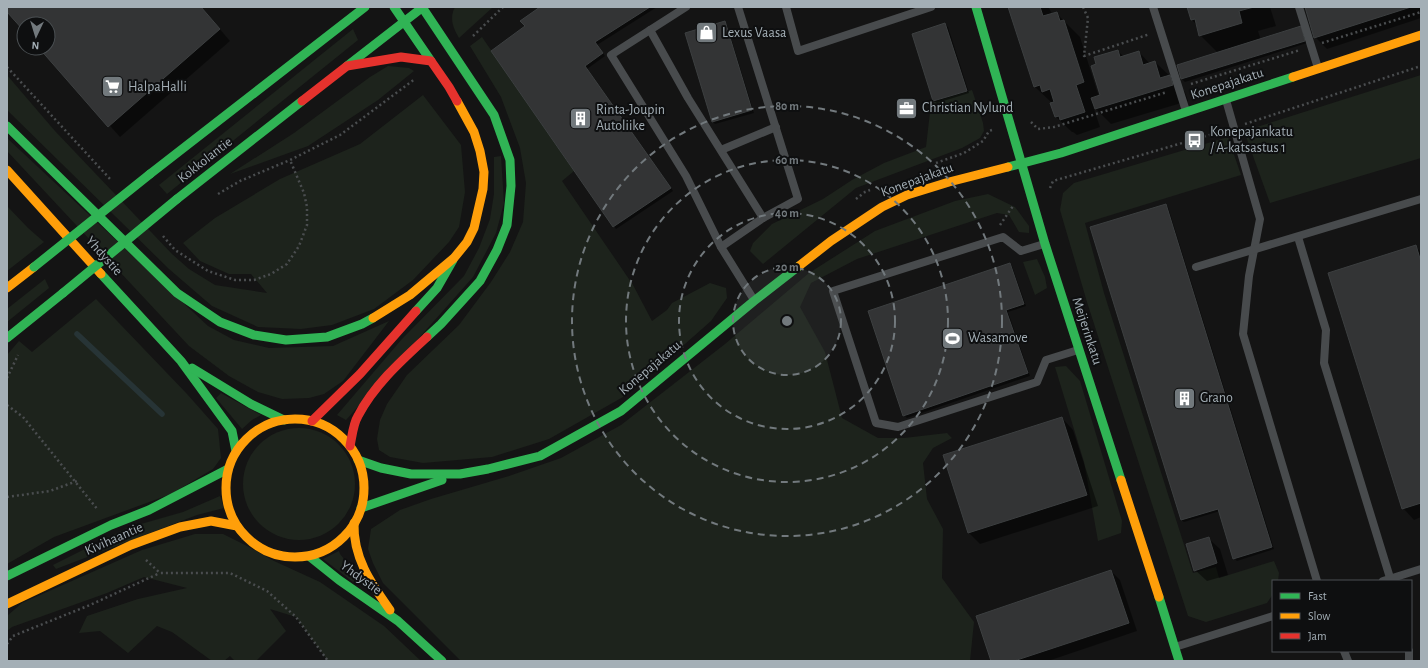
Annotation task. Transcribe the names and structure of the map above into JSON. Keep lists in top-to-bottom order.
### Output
{
  "streets": {
    "main road": [
      "Konepajakatu",
      "Kokkolantie",
      "Yhdystie",
      "Meijerinkatu",
      "Kivihaantie"
    ]
  },
  "crossings": [
    ["Konepajakatu", "Yhdystie"],
    ["Konepajakatu", "Meijerinkatu"],
    ["Konepajakatu", "Kivihaantie"],
    ["Yhdystie", "Kivihaantie"]
  ],
  "places": {
    "shop": ["Lexus Vaasa"],
    "supermarket": ["HalpaHalli"],
    "office": ["Christian Nylund"],
    "building": ["Rinta-Joupin Autoliike", "Grano"],
    "bus stop": ["Konepajankatu / A-katsastus 1"],
    "sports": ["Wasamove"]
  },
  "legend": ["Fast", "Slow", "Jam"],
  "north": "bottom",
  "rings": [
    "80 m",
    "60 m",
    "40 m",
    "20 m"
  ]
}
